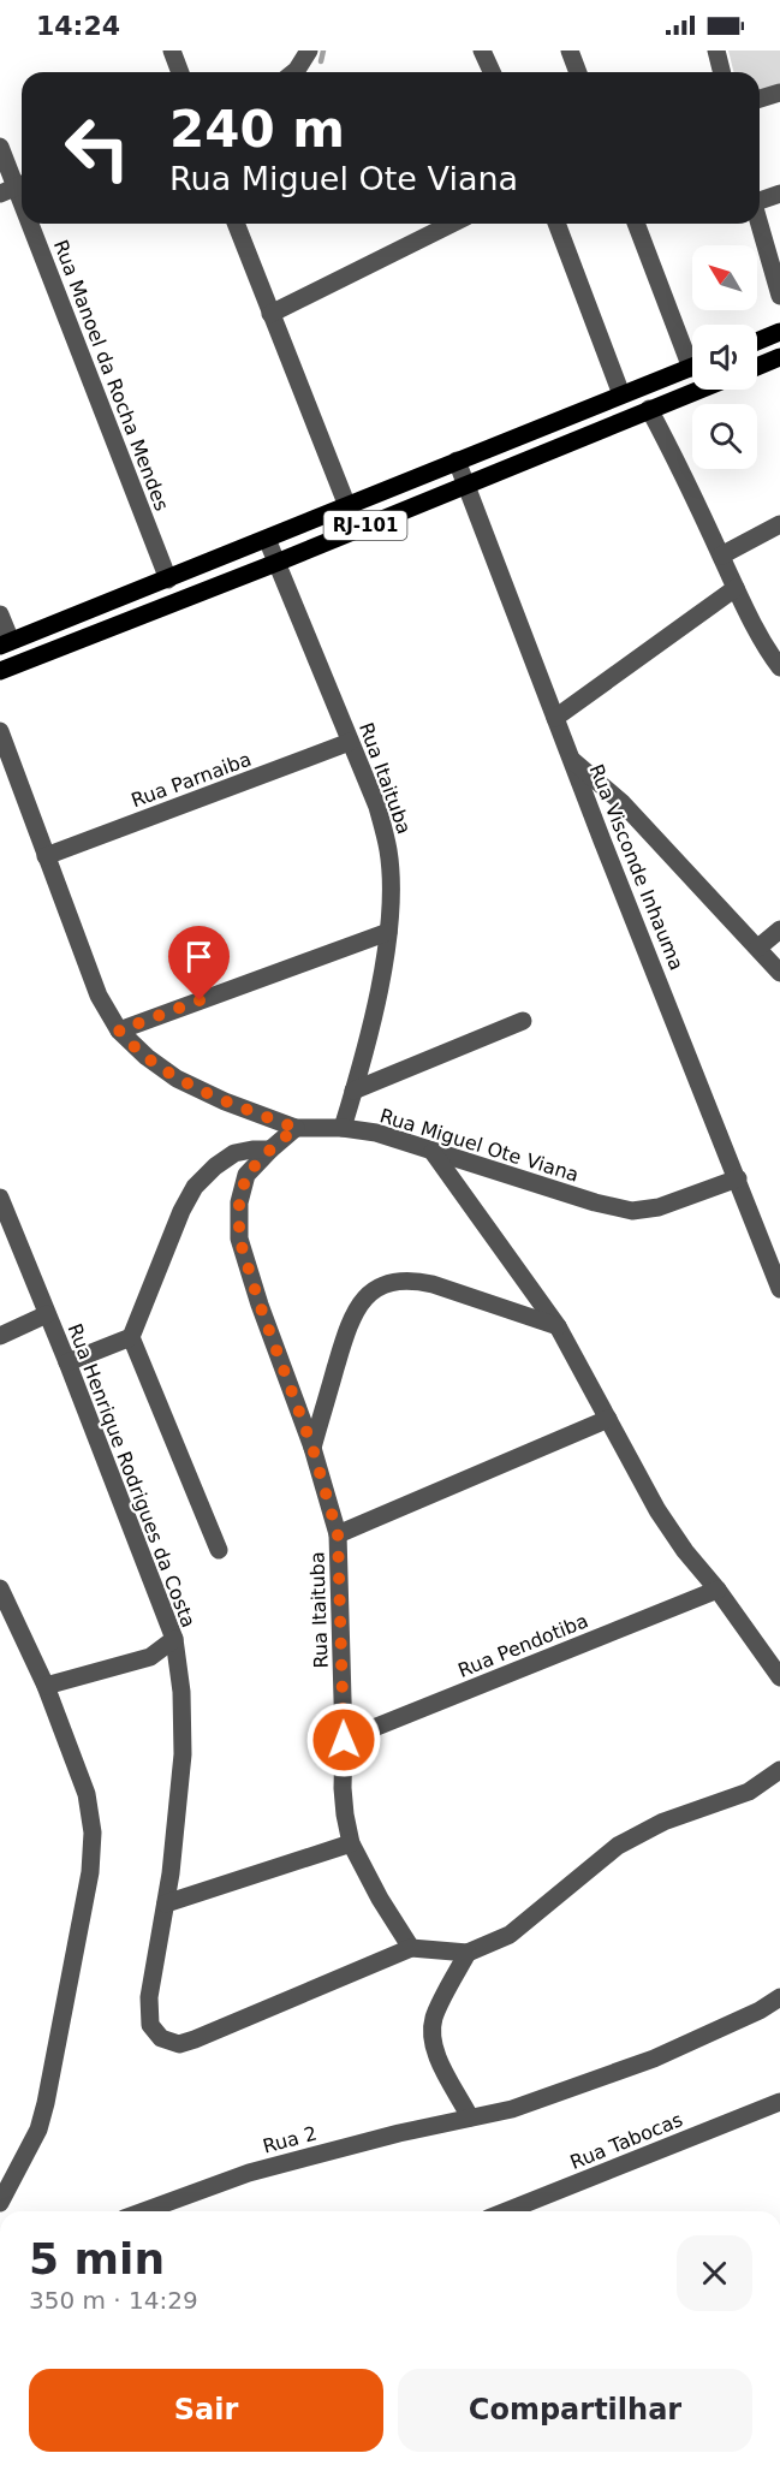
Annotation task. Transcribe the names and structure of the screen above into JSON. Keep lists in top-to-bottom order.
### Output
{
  "streets": {
    "main road": ["RJ-101"],
    "street": [
      "Rua Manoel da Rocha Mendes",
      "Rua Itaituba",
      "Rua Parnaiba",
      "Rua Visconde Inhauma",
      "Rua Miguel Ote Viana",
      "Rua Henrique Rodrigues da Costa",
      "Rua Pendotiba",
      "Rua 2",
      "Rua Tabocas"
    ]
  },
  "crossings": [
    ["Rua Manoel da Rocha Mendes", "RJ-101"],
    ["RJ-101", "Rua Itaituba"],
    ["RJ-101", "Rua Visconde Inhauma"],
    ["Rua Itaituba", "Rua Parnaiba"],
    ["Rua Itaituba", "Rua Miguel Ote Viana"],
    ["Rua Itaituba", "Rua Henrique Rodrigues da Costa"],
    ["Rua Itaituba", "Rua Pendotiba"],
    ["Rua Parnaiba", "Rua Miguel Ote Viana"],
    ["Rua Visconde Inhauma", "Rua Miguel Ote Viana"]
  ],
  "north": "top left",
  "page": {
    "status": "14:24",
    "turn": ["240 m", "Rua Miguel Ote Viana"],
    "heading": ["5 min", "350 m · 14:29"],
    "buttons": ["Sair", "Compartilhar"]
  }
}
